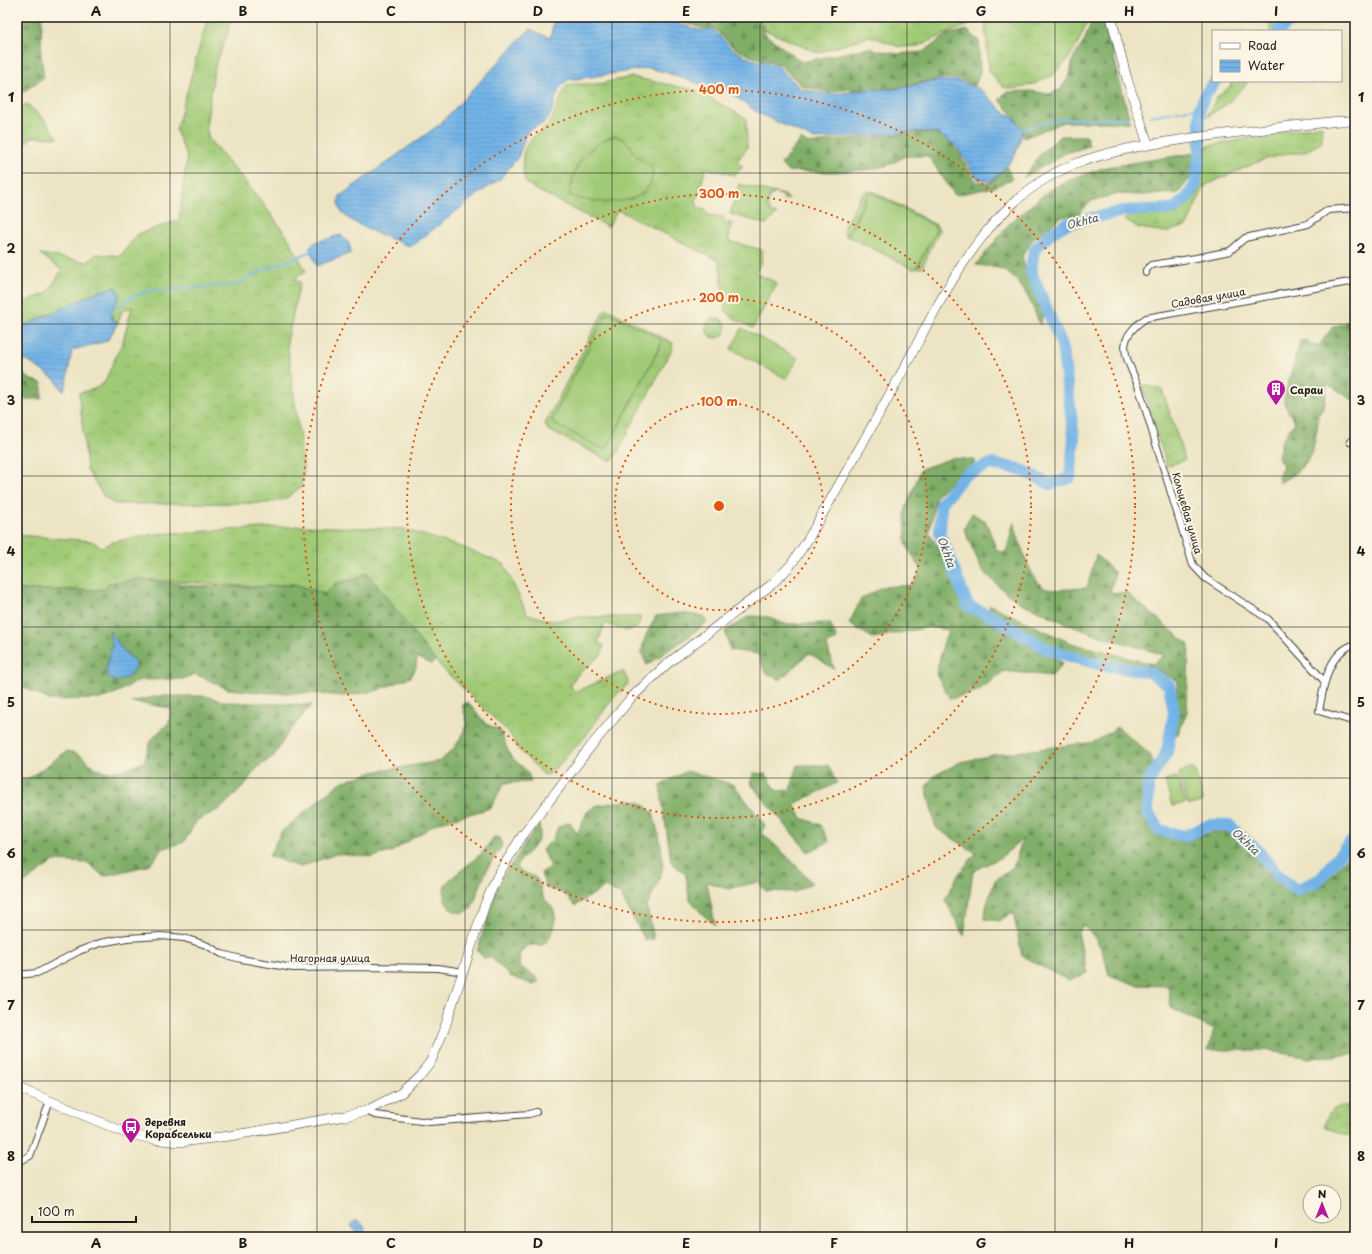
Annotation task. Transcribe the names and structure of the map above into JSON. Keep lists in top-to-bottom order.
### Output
{
  "streets": {
    "street": ["Садовая улица", "Кольцевая улица", "Нагорная улица"]
  },
  "crossings": [
    ["Садовая улица", "Кольцевая улица"]
  ],
  "water": ["Okhta"],
  "places": {
    "building": ["Сараи"],
    "bus stop": ["деревня Корабсельки"]
  },
  "legend": ["Road", "Water"],
  "scale_bar": "100 m",
  "north": "top",
  "grid": {
    "columns": [
      "A",
      "B",
      "C",
      "D",
      "E",
      "F",
      "G",
      "H",
      "I"
    ],
    "rows": [
      "1",
      "2",
      "3",
      "4",
      "5",
      "6",
      "7",
      "8"
    ]
  },
  "rings": [
    "400 m",
    "300 m",
    "200 m",
    "100 m"
  ]
}
